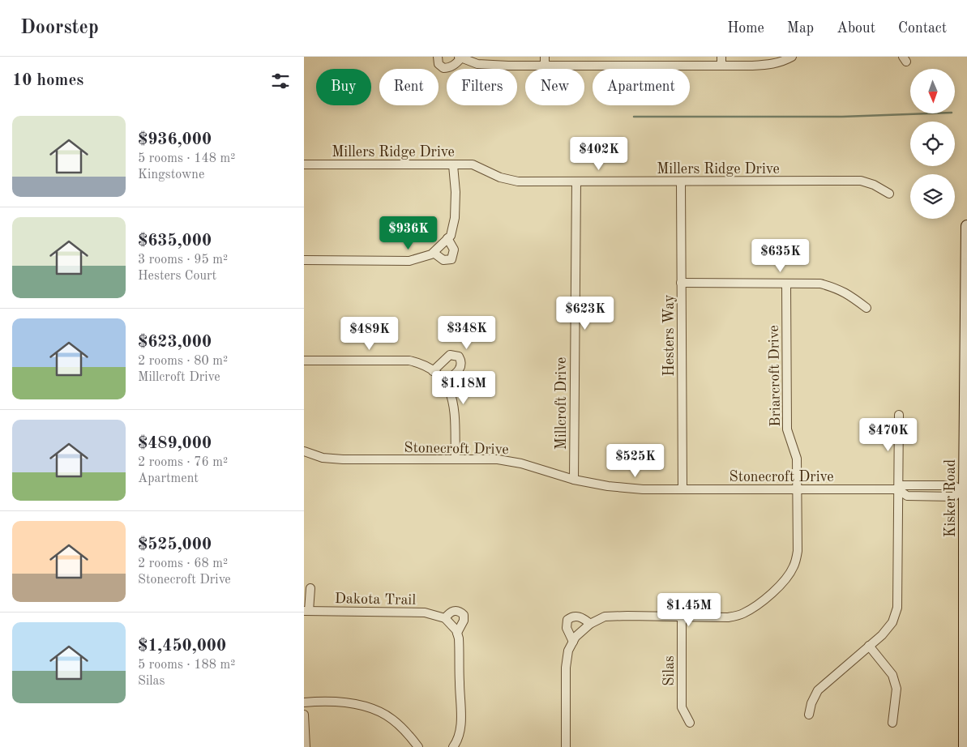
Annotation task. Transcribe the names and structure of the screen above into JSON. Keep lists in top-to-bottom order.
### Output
{
  "streets": {
    "main road": ["Kisker Road"],
    "street": [
      "Millers Ridge Drive",
      "Hesters Way",
      "Briarcroft Drive",
      "Millcroft Drive",
      "Stonecroft Drive",
      "Dakota Trail",
      "Silas"
    ]
  },
  "crossings": [
    ["Millers Ridge Drive", "Hesters Way"],
    ["Millers Ridge Drive", "Millcroft Drive"],
    ["Hesters Way", "Stonecroft Drive"],
    ["Briarcroft Drive", "Stonecroft Drive"],
    ["Briarcroft Drive", "Silas"],
    ["Millcroft Drive", "Stonecroft Drive"],
    ["Stonecroft Drive", "Kisker Road"]
  ],
  "north": "bottom",
  "page": {
    "header": "Doorstep",
    "nav": [
      "Home",
      "Map",
      "About",
      "Contact"
    ],
    "heading": "10 homes",
    "chip": [
      "Buy",
      "Rent",
      "Filters",
      "New",
      "Apartment"
    ],
    "list": [
      {
        "name": "$936,000",
        "note": "5 rooms · 148 m² · Kingstowne"
      },
      {
        "name": "$635,000",
        "note": "3 rooms · 95 m² · Hesters Court"
      },
      {
        "name": "$623,000",
        "note": "2 rooms · 80 m² · Millcroft Drive"
      },
      {
        "name": "$489,000",
        "note": "2 rooms · 76 m² · Apartment"
      },
      {
        "name": "$525,000",
        "note": "2 rooms · 68 m² · Stonecroft Drive"
      },
      {
        "name": "$1,450,000",
        "note": "5 rooms · 188 m² · Silas"
      }
    ],
    "price": [
      "$402K",
      "$936K",
      "$635K",
      "$623K",
      "$348K",
      "$489K",
      "$1.18M",
      "$470K",
      "$525K",
      "$1.45M"
    ]
  }
}
